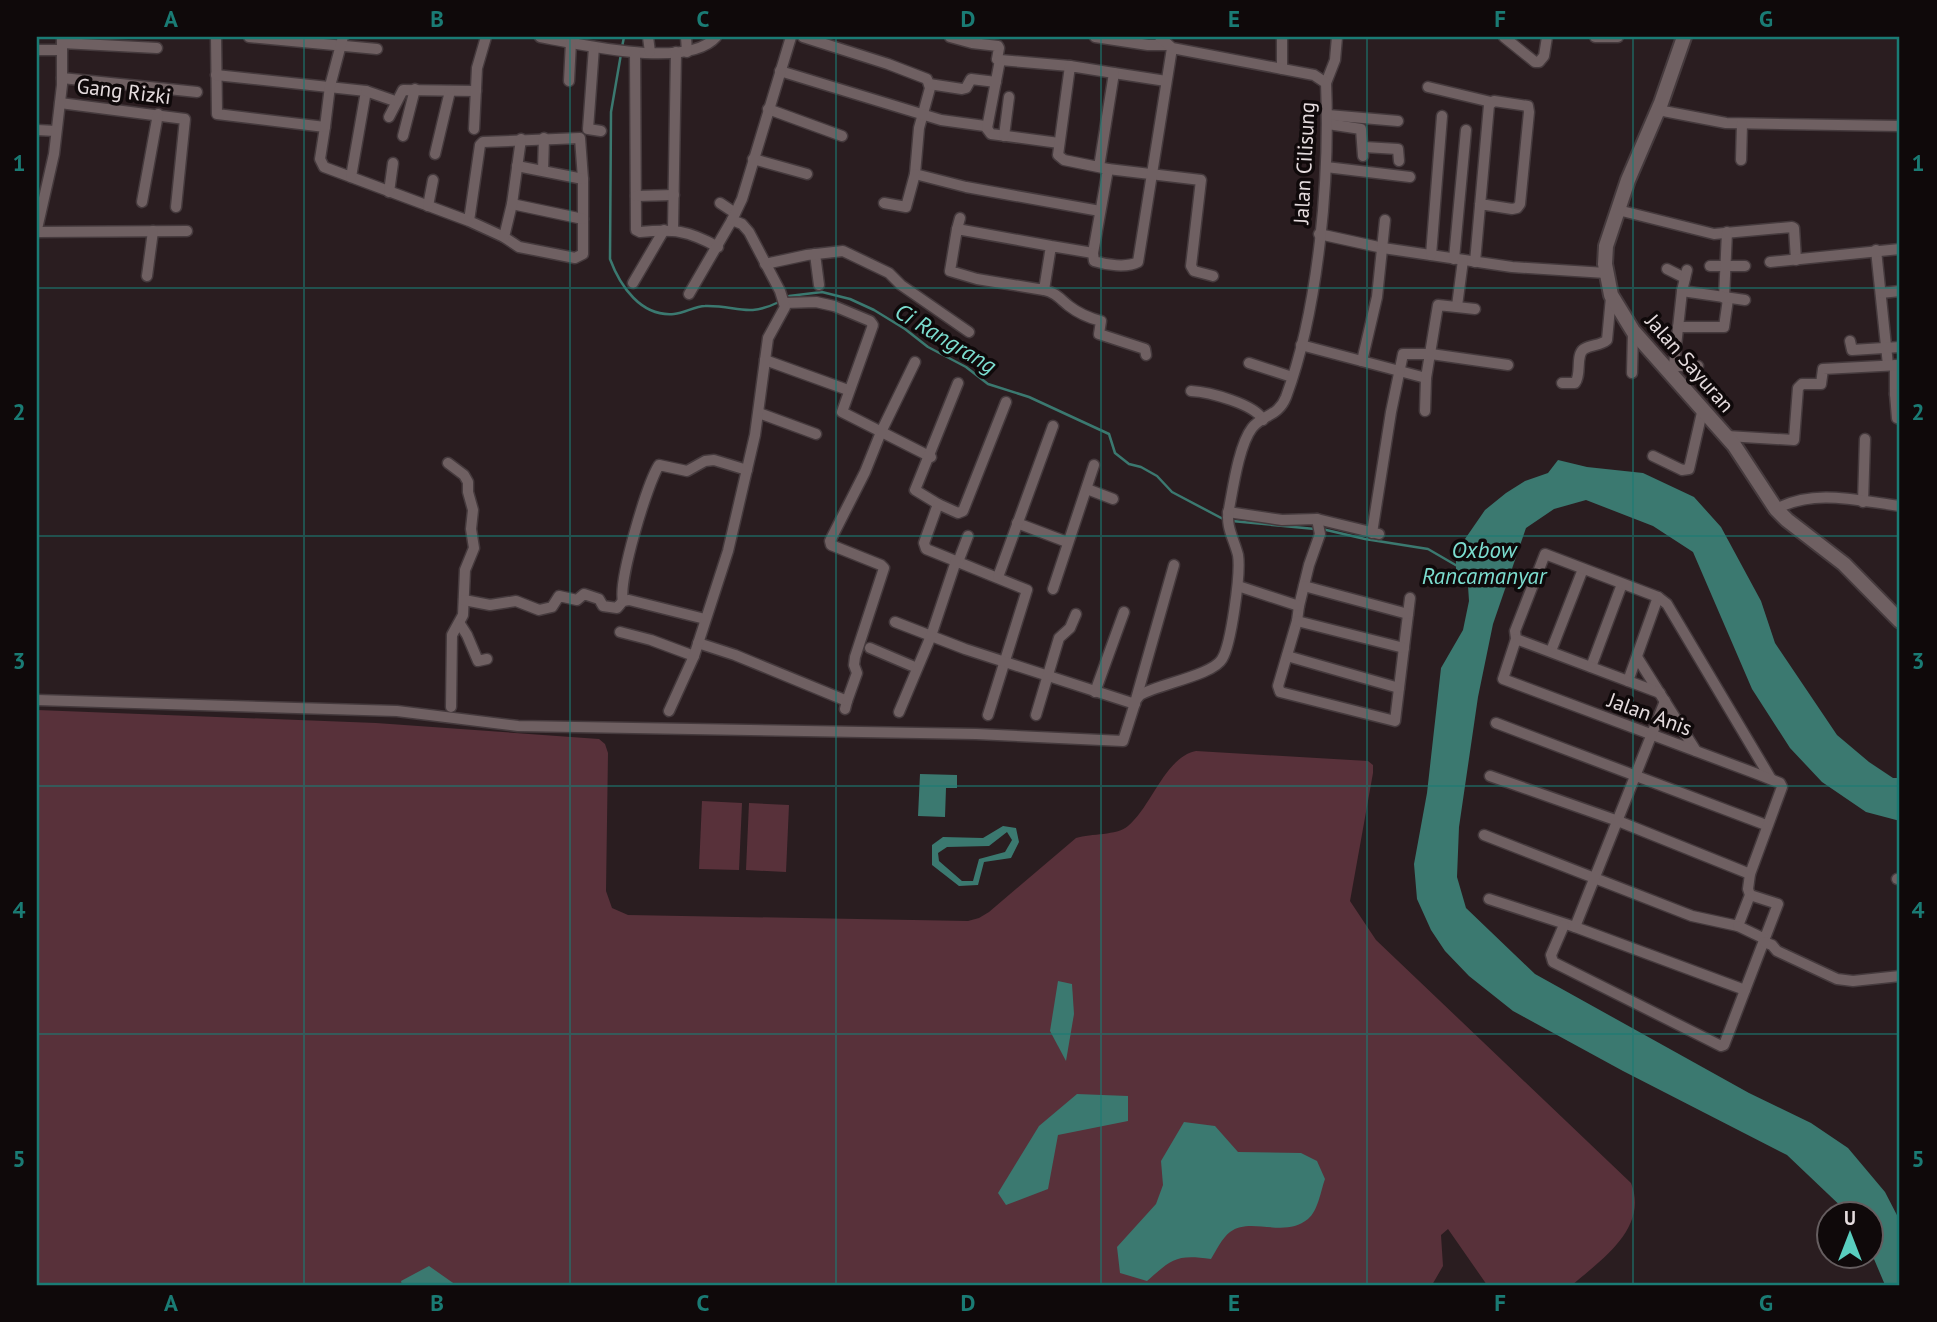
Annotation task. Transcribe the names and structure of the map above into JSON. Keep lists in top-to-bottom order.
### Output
{
  "streets": {
    "street": [
      "Gang Rizki",
      "Jalan Cilisung",
      "Jalan Sayuran",
      "Jalan Anis"
    ]
  },
  "water": ["Ci Rangrang", "Oxbow Rancamanyar"],
  "north": "top",
  "grid": {
    "columns": [
      "A",
      "B",
      "C",
      "D",
      "E",
      "F",
      "G"
    ],
    "rows": [
      "1",
      "2",
      "3",
      "4",
      "5"
    ]
  }
}
